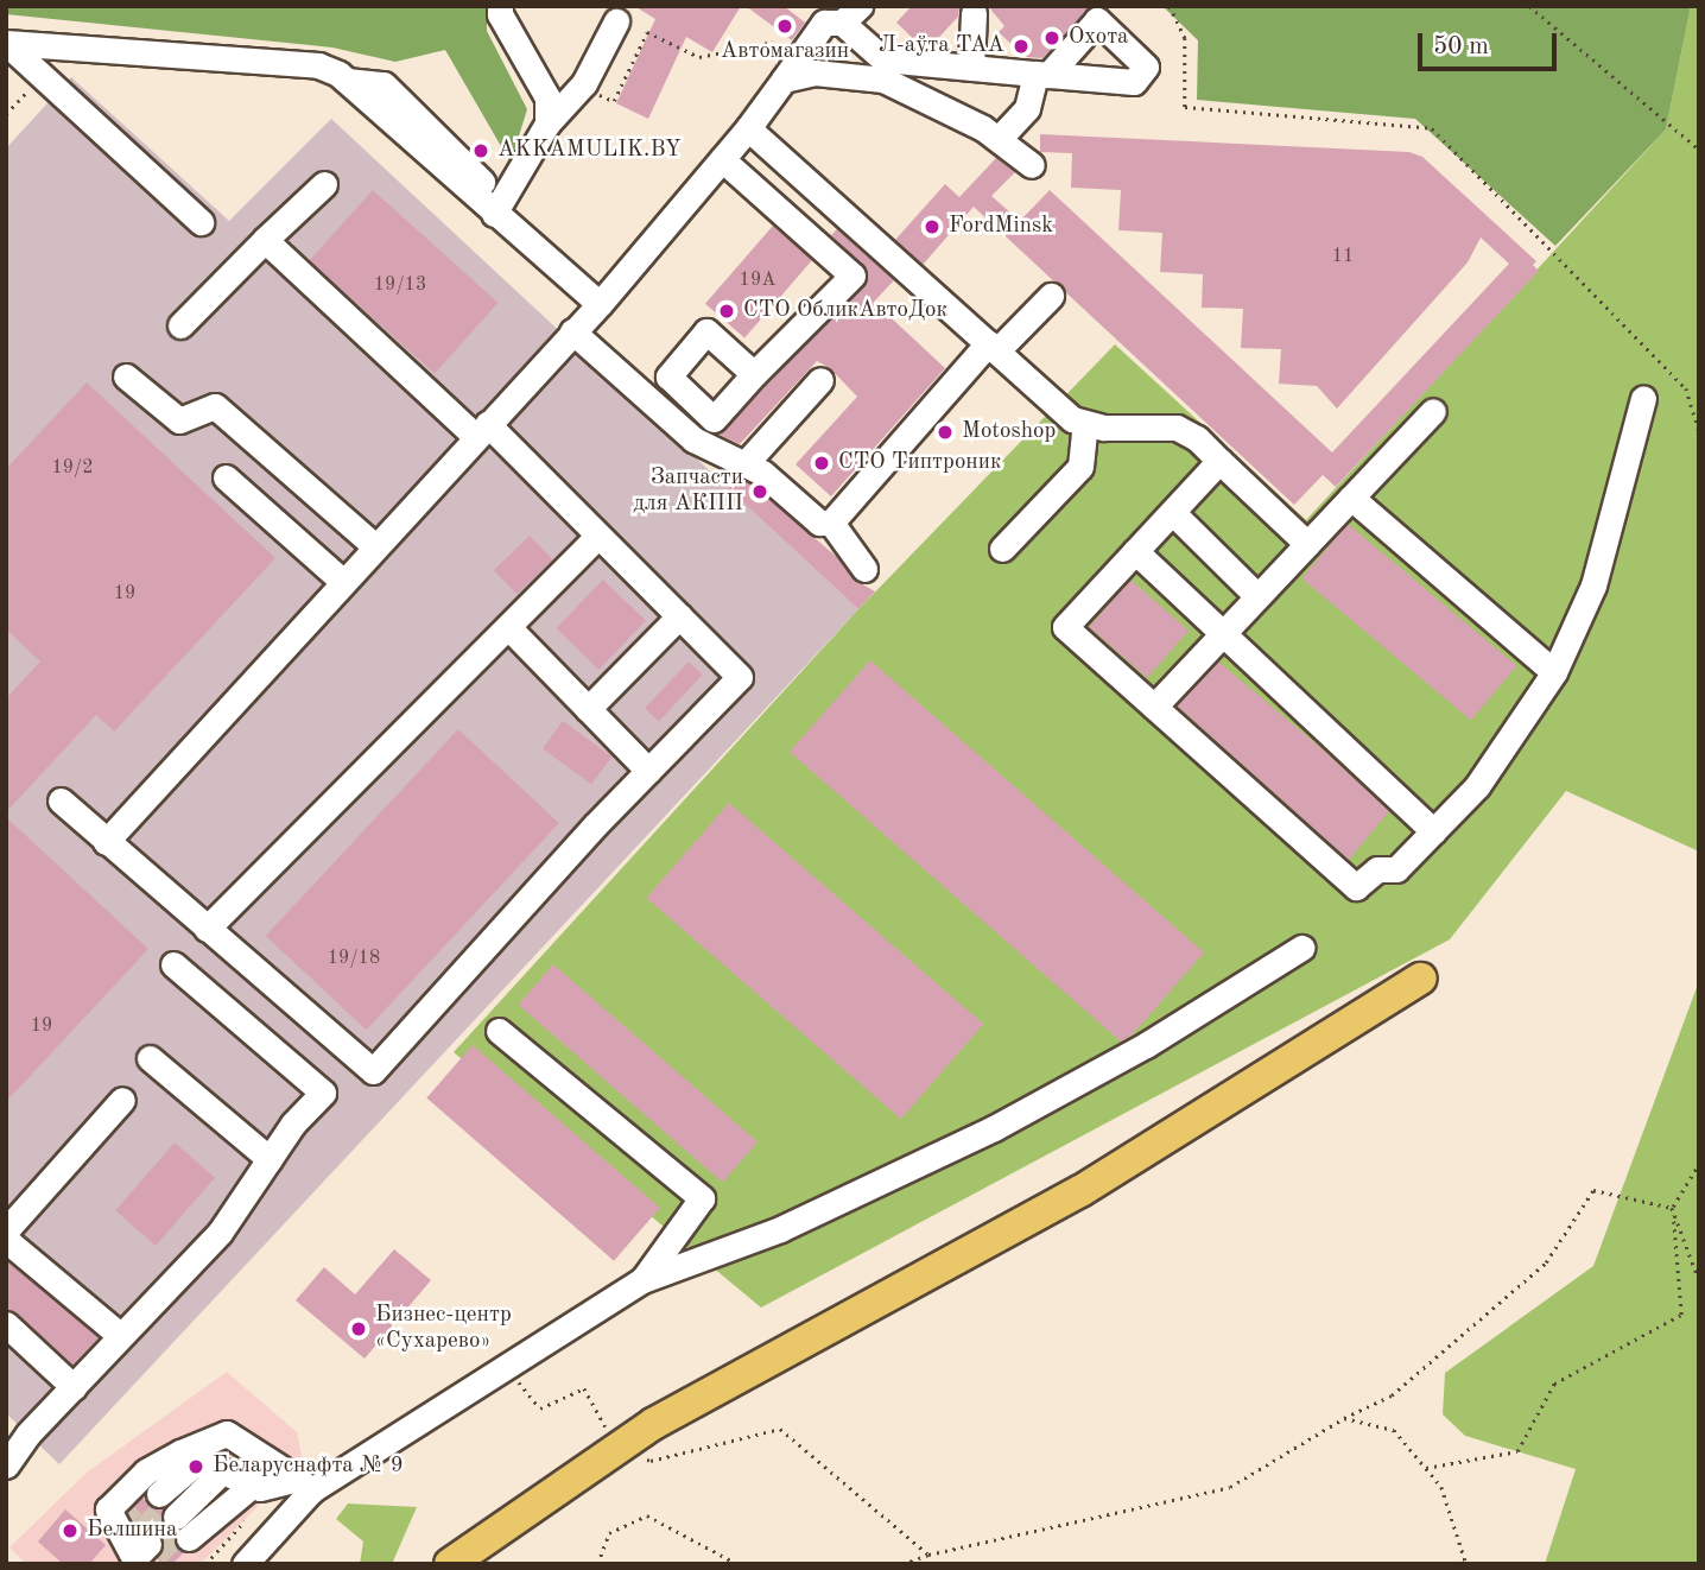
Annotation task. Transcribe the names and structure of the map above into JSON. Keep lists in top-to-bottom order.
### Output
{
  "places": [
    "Автомагазин",
    "Охота",
    "Л-аўта ТАА",
    "AKKAMULIK.BY",
    "FordMinsk",
    "СТО ОбликАвтоДок",
    "Motoshop",
    "СТО Типтроник",
    "Запчасти для АКПП",
    "Бизнес-центр «Сухарево»",
    "Беларуснафта № 9",
    "Белшина"
  ],
  "house_numbers": [
    "11",
    "19А",
    "19/13",
    "19/2",
    "19",
    "19/18",
    "19"
  ],
  "scale_bar": "50 m"
}
